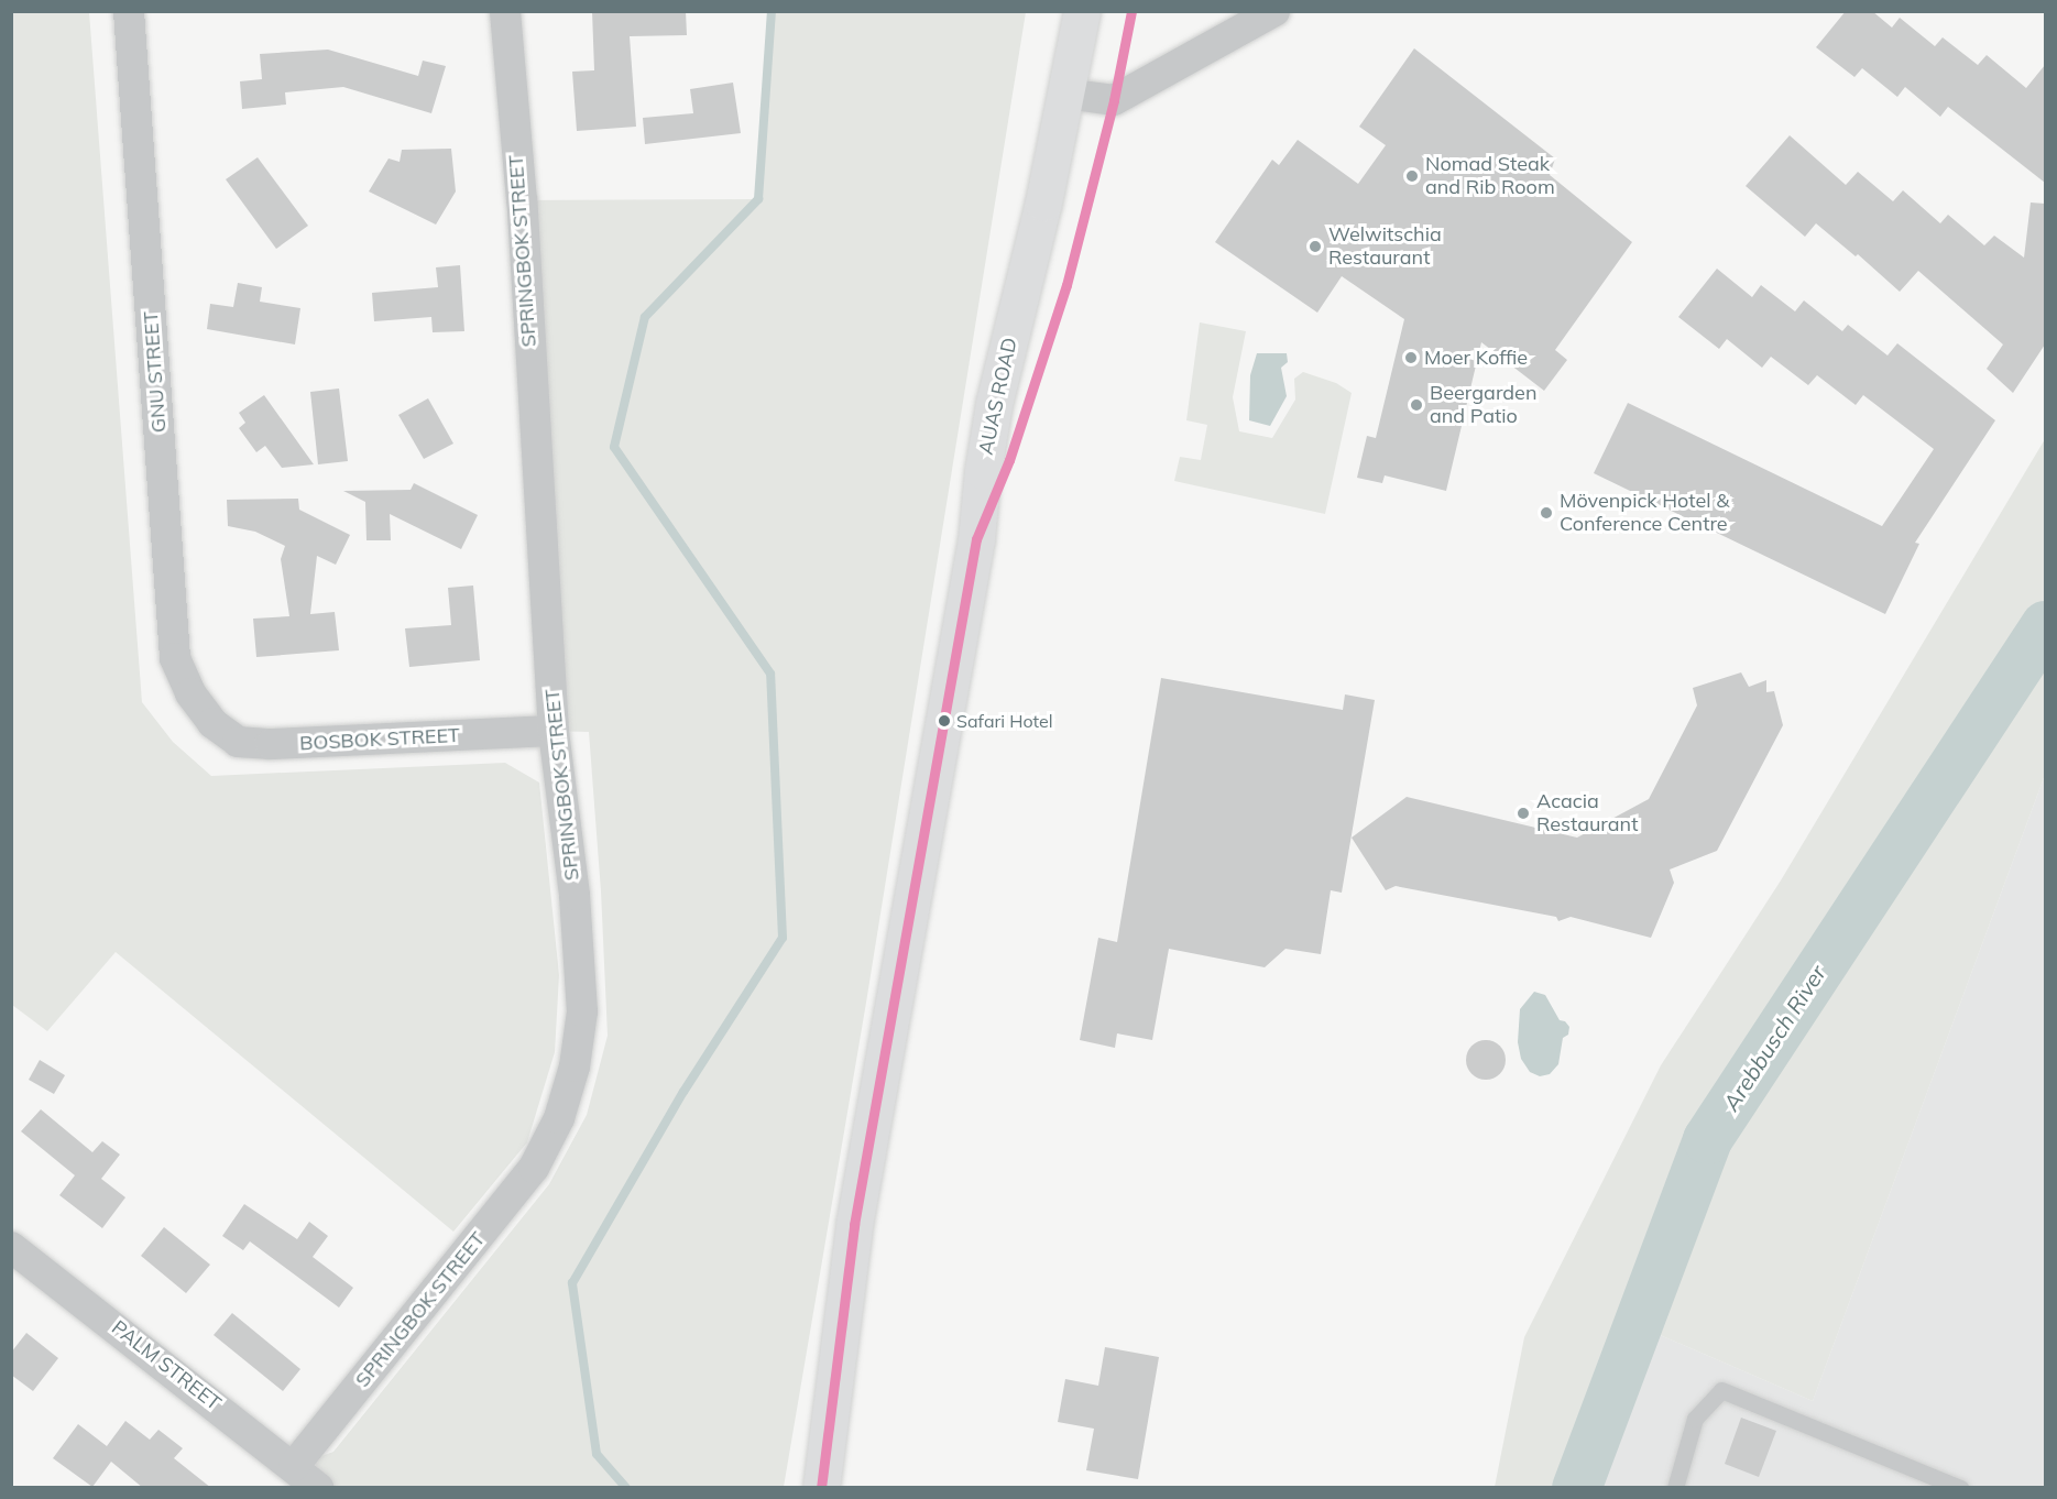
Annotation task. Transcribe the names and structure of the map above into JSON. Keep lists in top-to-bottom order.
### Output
{
  "streets": {
    "main road": ["AUAS ROAD"],
    "street": [
      "SPRINGBOK STREET",
      "GNU STREET",
      "BOSBOK STREET",
      "PALM STREET"
    ]
  },
  "crossings": [
    ["SPRINGBOK STREET", "BOSBOK STREET"],
    ["SPRINGBOK STREET", "PALM STREET"],
    ["GNU STREET", "BOSBOK STREET"]
  ],
  "water": ["Arebbusch River"],
  "places": [
    "Nomad Steak and Rib Room",
    "Welwitschia Restaurant",
    "Moer Koffie",
    "Beergarden and Patio",
    "Mövenpick Hotel & Conference Centre",
    "Safari Hotel",
    "Acacia Restaurant"
  ]
}
